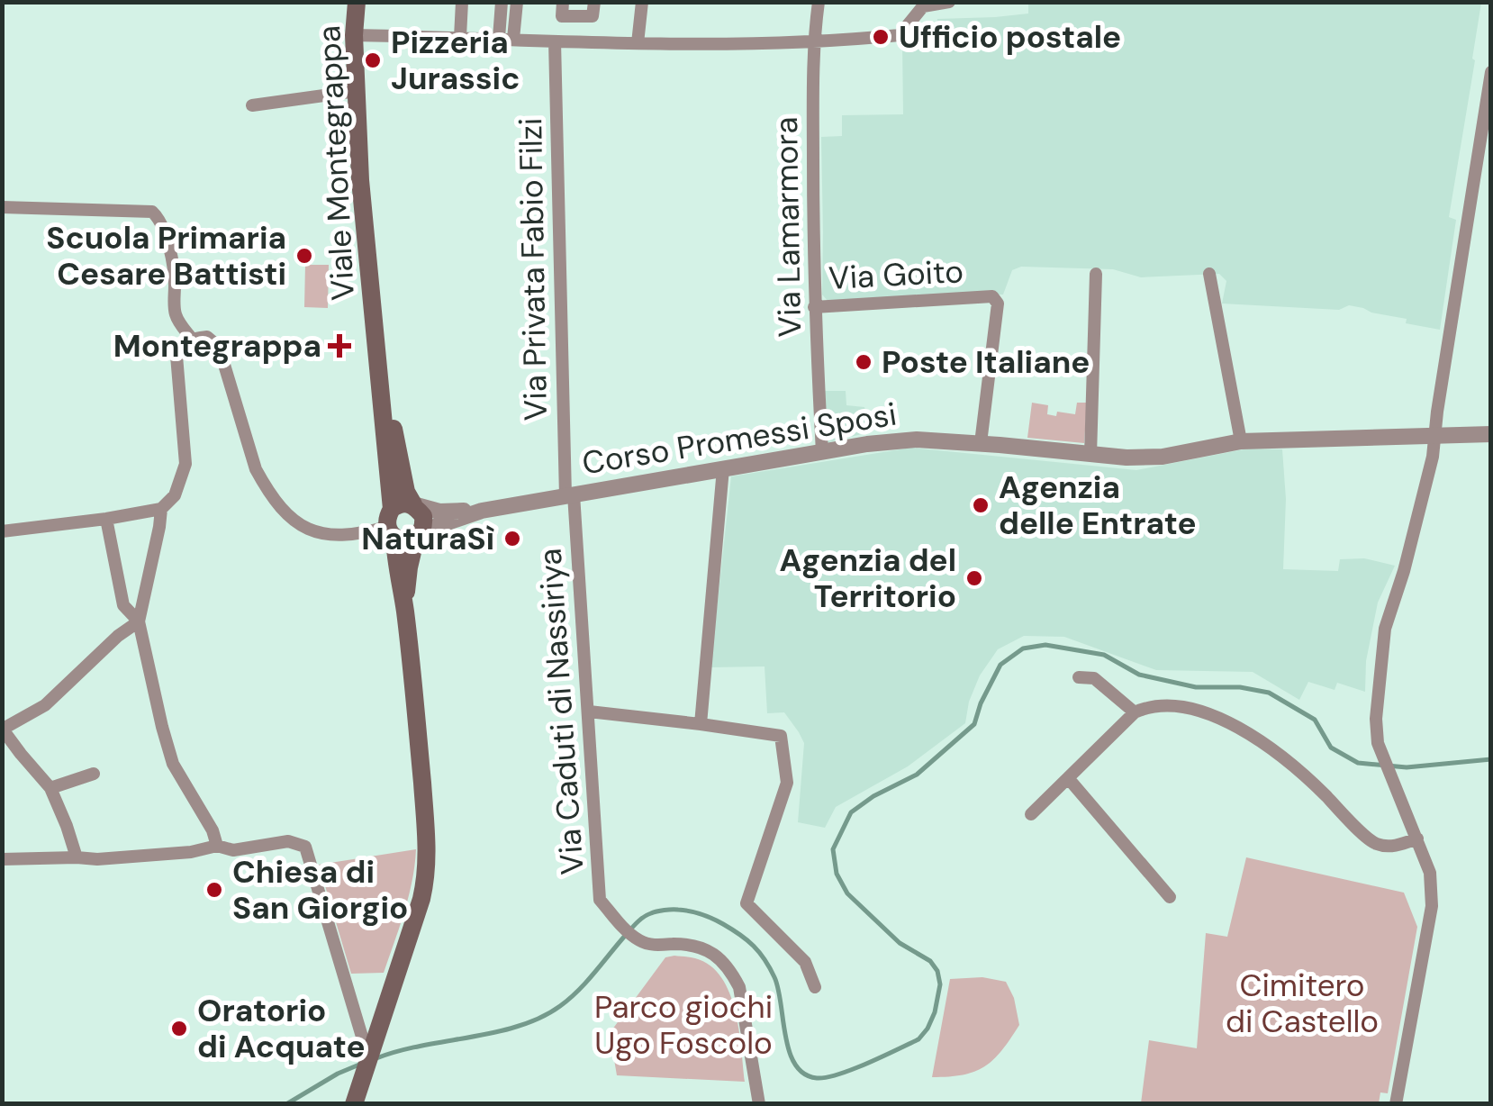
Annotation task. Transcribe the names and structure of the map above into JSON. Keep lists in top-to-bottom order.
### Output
{
  "streets": {
    "main road": ["Viale Montegrappa"],
    "street": [
      "Via Lamarmora",
      "Via Privata Fabio Filzi",
      "Via Goito",
      "Corso Promessi Sposi",
      "Via Caduti di Nassiriya"
    ]
  },
  "crossings": [
    ["Viale Montegrappa", "Corso Promessi Sposi"],
    ["Via Lamarmora", "Via Goito"],
    ["Via Lamarmora", "Corso Promessi Sposi"],
    ["Via Privata Fabio Filzi", "Corso Promessi Sposi"],
    ["Via Privata Fabio Filzi", "Via Caduti di Nassiriya"],
    ["Via Goito", "Corso Promessi Sposi"],
    ["Corso Promessi Sposi", "Via Caduti di Nassiriya"]
  ],
  "parks": ["Cimitero di Castello", "Parco giochi Ugo Foscolo"],
  "places": {
    "other": [
      "Ufficio postale",
      "Pizzeria Jurassic",
      "Scuola Primaria Cesare Battisti",
      "Poste Italiane",
      "Agenzia delle Entrate",
      "NaturaSì",
      "Agenzia del Territorio",
      "Chiesa di San Giorgio",
      "Oratorio di Acquate"
    ],
    "health": ["Montegrappa"]
  }
}
